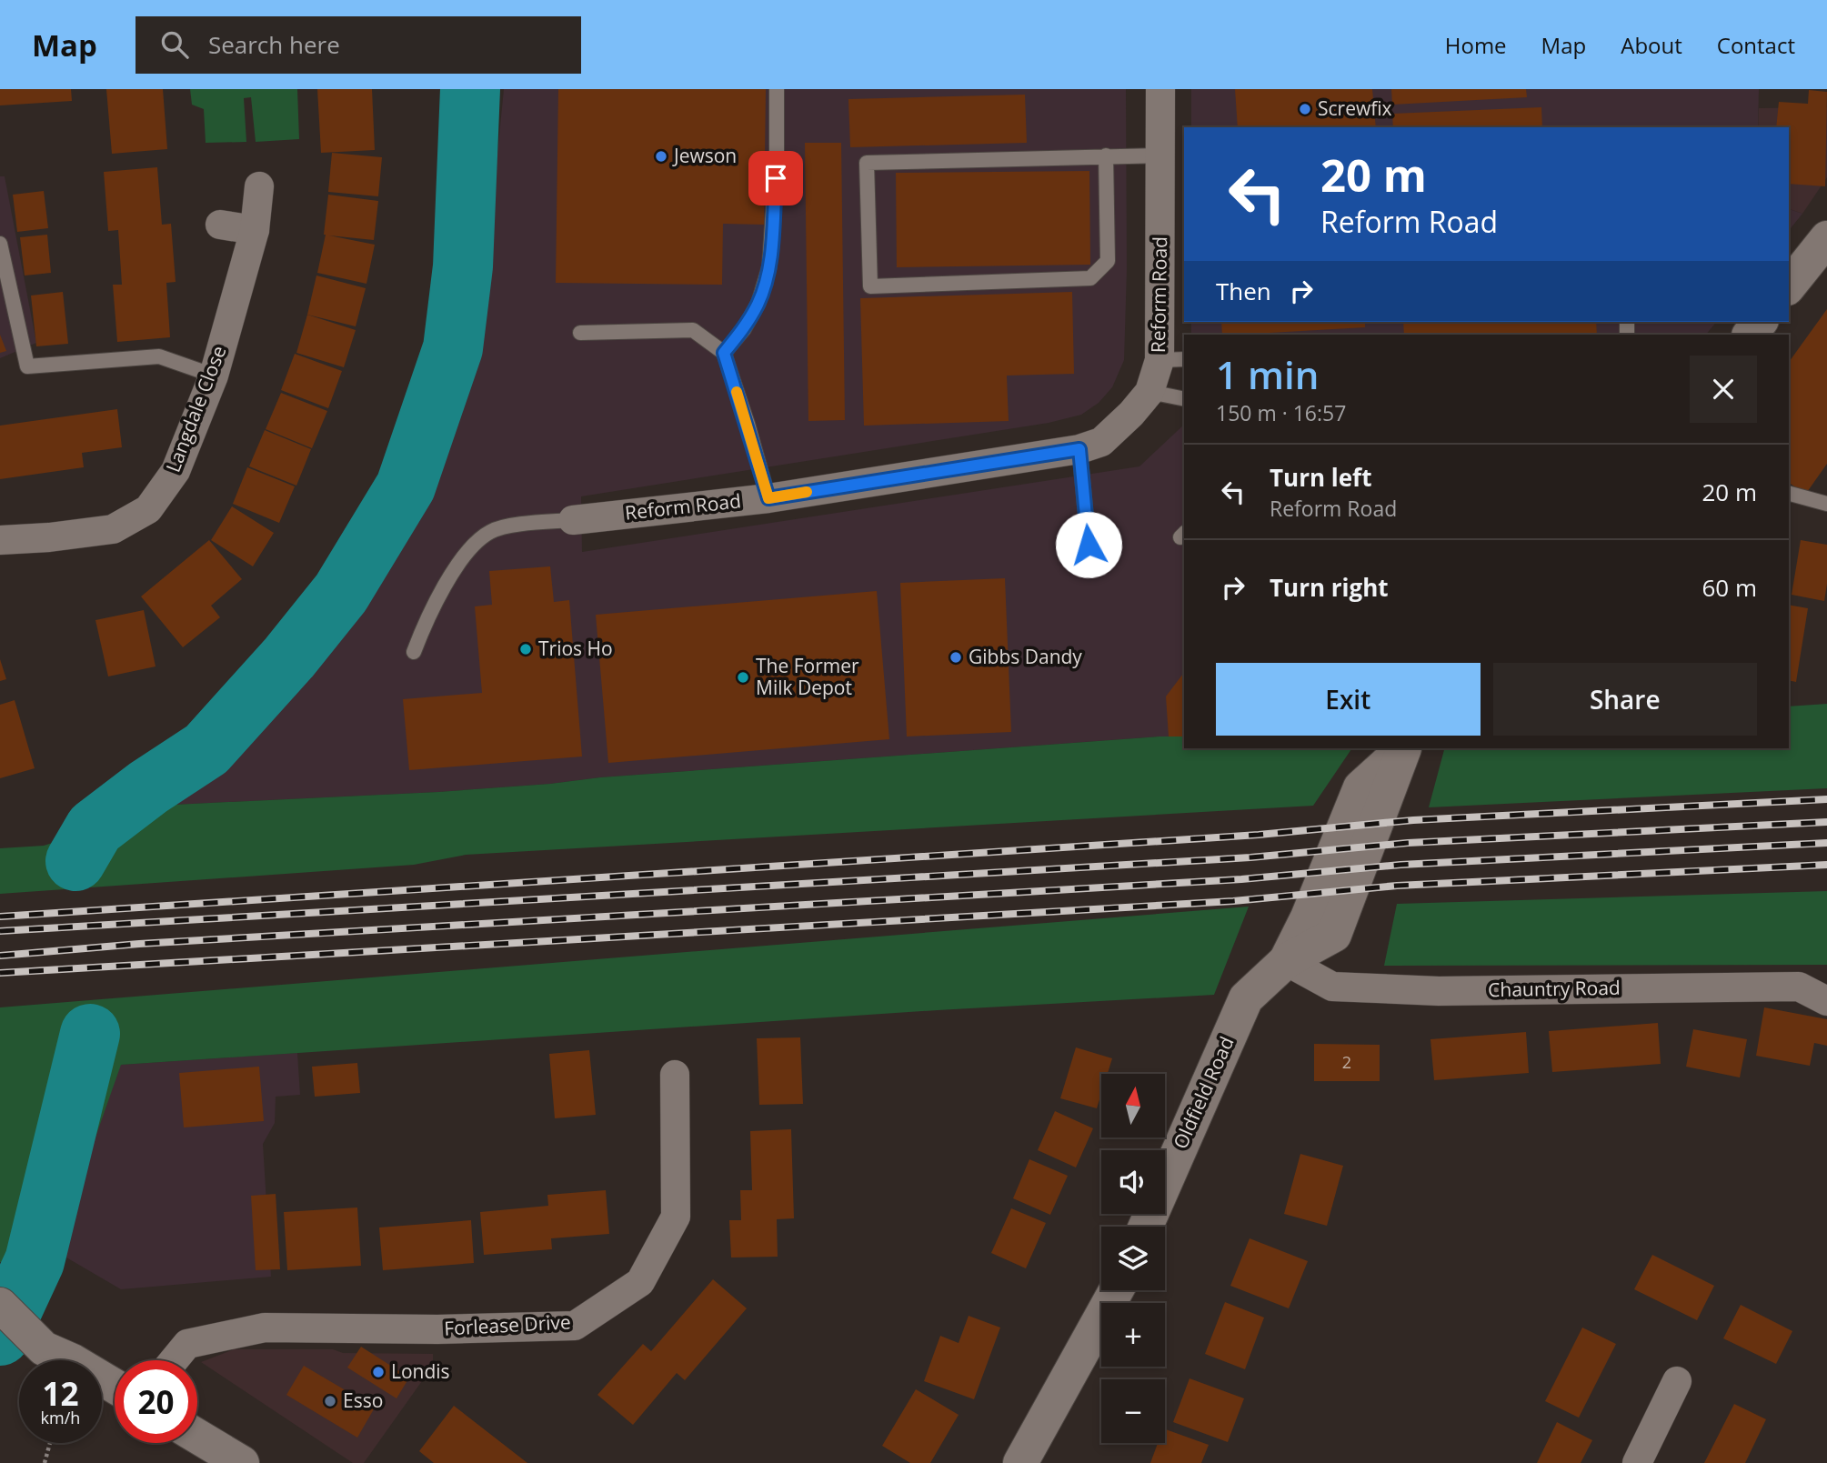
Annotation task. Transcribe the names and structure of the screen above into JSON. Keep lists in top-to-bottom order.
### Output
{
  "streets": {
    "main road": ["Oldfield Road"],
    "street": [
      "Reform Road",
      "Langdale Close",
      "Chauntry Road",
      "Forlease Drive"
    ]
  },
  "crossings": [
    ["Chauntry Road", "Oldfield Road"]
  ],
  "places": [
    "Screwfix",
    "Jewson",
    "Trios Ho",
    "Gibbs Dandy",
    "The Former Milk Depot",
    "Londis",
    "Esso"
  ],
  "house_numbers": ["2"],
  "north": "top",
  "page": {
    "header": "Map",
    "search": "Search here",
    "nav": [
      "Home",
      "Map",
      "About",
      "Contact"
    ],
    "turn": ["20 m", "Reform Road"],
    "then": "Then",
    "heading": ["1 min", "150 m · 16:57"],
    "list": [
      {
        "name": "Turn left",
        "note": "Reform Road",
        "value": "20 m"
      },
      {
        "name": "Turn right",
        "value": "60 m"
      }
    ],
    "buttons": ["Exit", "Share"],
    "map_buttons": ["+", "−"],
    "speed": "12 km/h",
    "limit": "20"
  }
}
